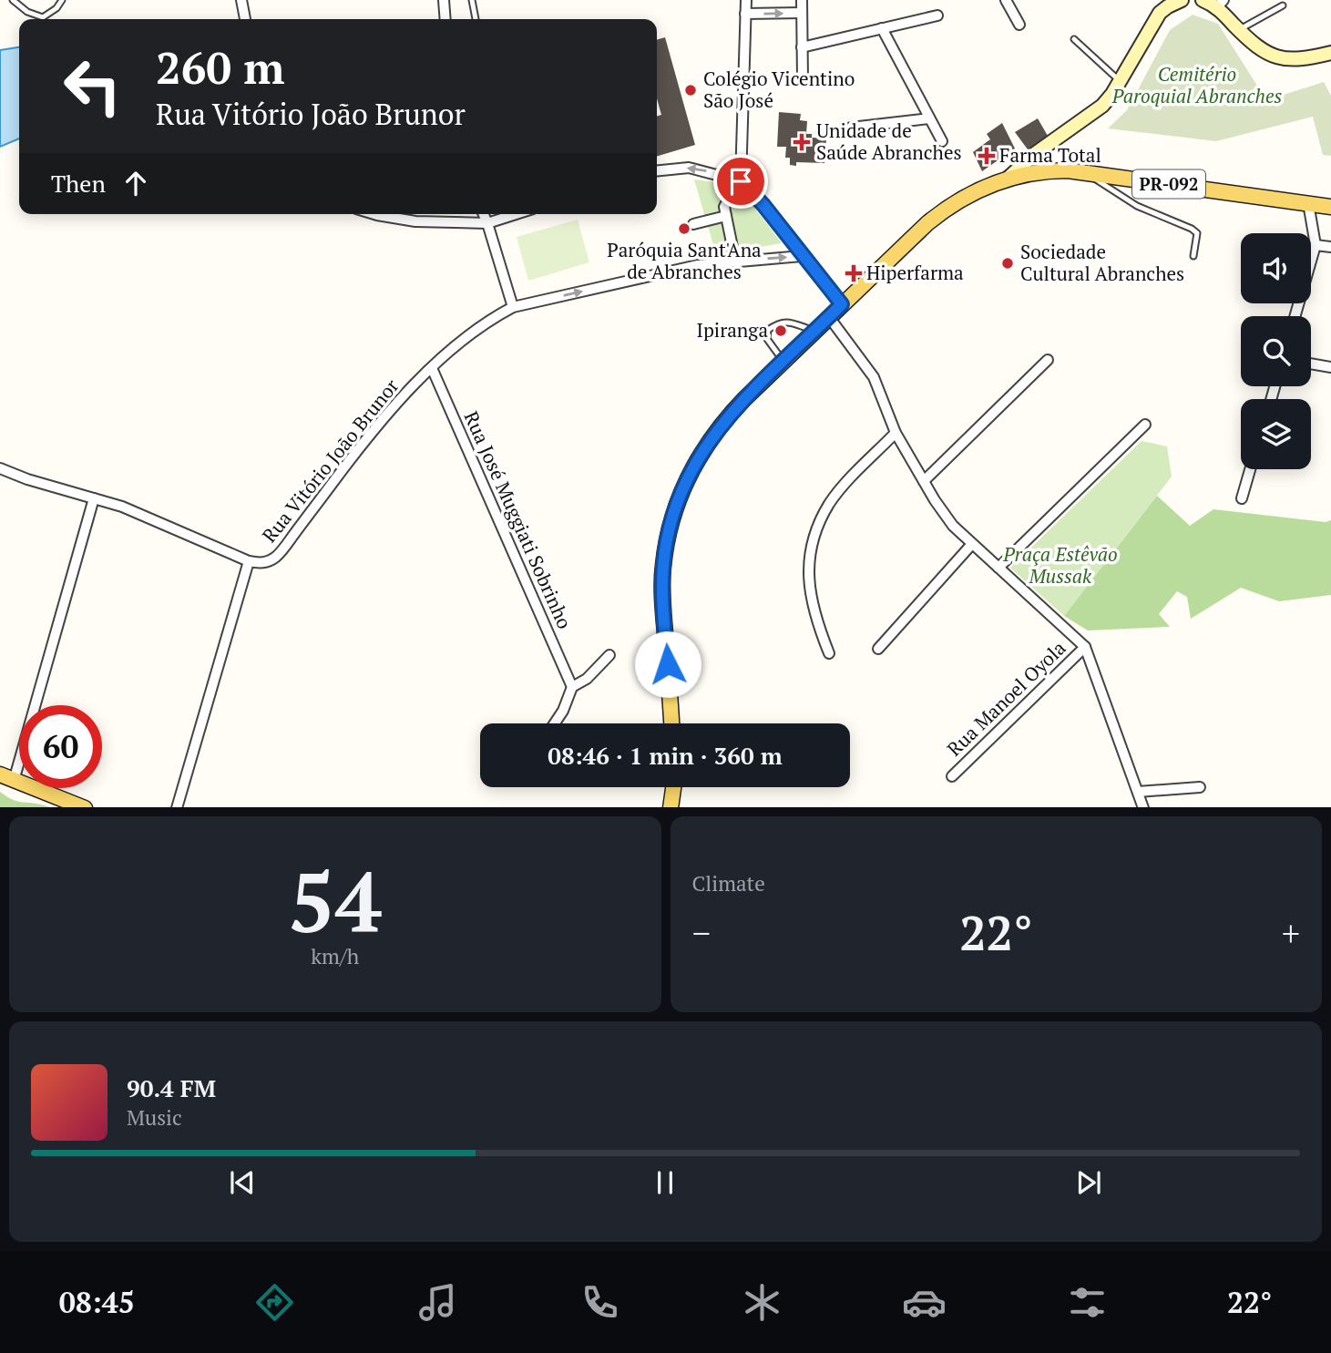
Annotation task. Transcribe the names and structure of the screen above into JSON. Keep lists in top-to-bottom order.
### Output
{
  "streets": {
    "main road": ["PR-092"],
    "street": ["Rua Vitório João Brunor", "Rua José Muggiati Sobrinho", "Rua Manoel Oyola"]
  },
  "crossings": [
    ["Rua Vitório João Brunor", "Rua José Muggiati Sobrinho"]
  ],
  "parks": ["Cemitério Paroquial Abranches", "Praça Estêvão Mussak"],
  "places": {
    "other": [
      "Colégio Vicentino São José",
      "Paróquia Sant'Ana de Abranches",
      "Sociedade Cultural Abranches",
      "Ipiranga"
    ],
    "health": ["Unidade de Saúde Abranches", "Farma Total", "Hiperfarma"]
  },
  "page": {
    "turn": ["260 m", "Rua Vitório João Brunor"],
    "then": "Then",
    "limit": "60",
    "trip": "08:46 · 1 min · 360 m",
    "tile": [
      ["54", "km/h"],
      "Climate"
    ],
    "heat": ["−", "22°", "+"],
    "song": ["90.4 FM", "Music"],
    "tabs": ["08:45", "22°"]
  }
}
